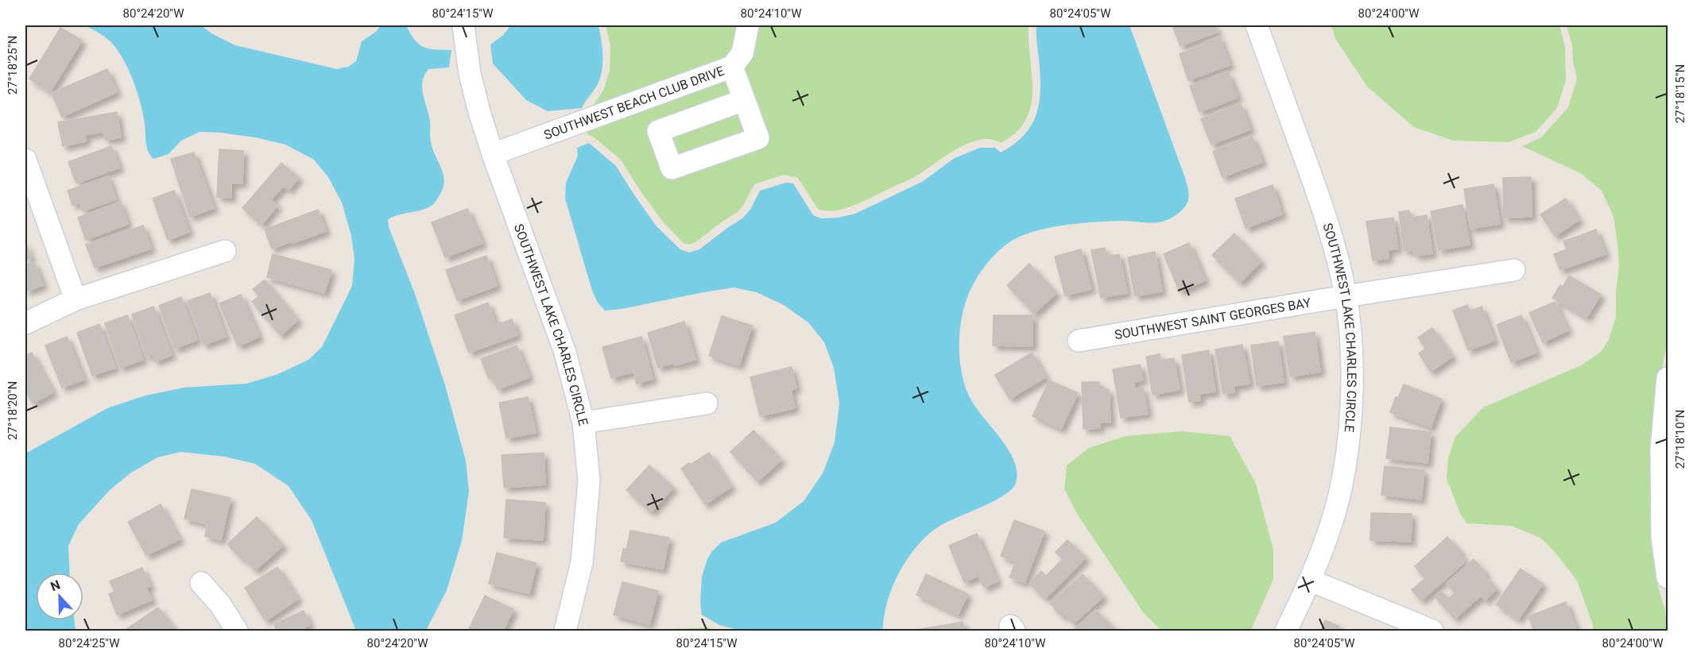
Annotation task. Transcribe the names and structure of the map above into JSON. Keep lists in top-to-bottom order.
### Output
{
  "streets": {
    "street": ["SOUTHWEST BEACH CLUB DRIVE", "SOUTHWEST SAINT GEORGES BAY", "SOUTHWEST LAKE CHARLES CIRCLE"]
  },
  "crossings": [
    ["SOUTHWEST BEACH CLUB DRIVE", "SOUTHWEST LAKE CHARLES CIRCLE"],
    ["SOUTHWEST SAINT GEORGES BAY", "SOUTHWEST LAKE CHARLES CIRCLE"]
  ],
  "north": "top",
  "coordinates": [
    "80°24'20\"W",
    "80°24'15\"W",
    "80°24'10\"W",
    "80°24'05\"W",
    "80°24'00\"W",
    "27°18'25\"N",
    "27°18'15\"N",
    "27°18'20\"N",
    "27°18'10\"N",
    "80°24'25\"W"
  ]
}
